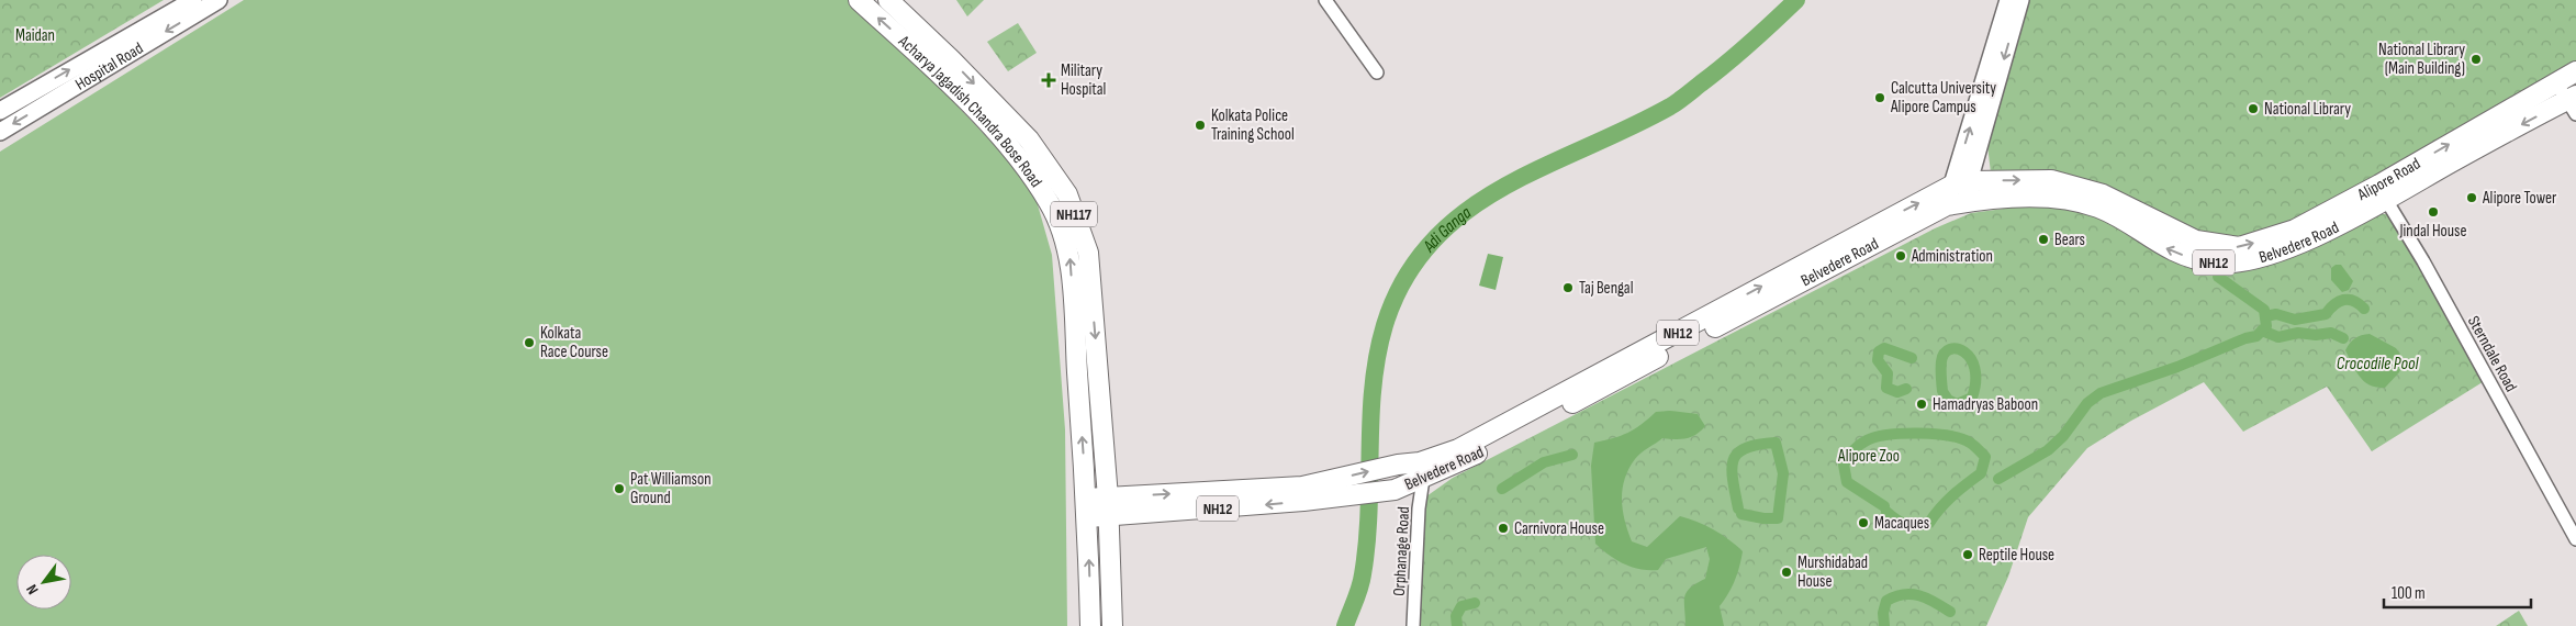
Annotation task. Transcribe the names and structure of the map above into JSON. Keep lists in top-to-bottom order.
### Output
{
  "streets": {
    "highway": [
      "Acharya Jagadish Chandra Bose Road",
      "Alipore Road",
      "NH117",
      "Belvedere Road",
      "NH12"
    ],
    "main road": ["Hospital Road"],
    "street": ["Sterndale Road", "Orphanage Road"]
  },
  "crossings": [
    ["Acharya Jagadish Chandra Bose Road", "Belvedere Road"],
    ["Alipore Road", "Belvedere Road"],
    ["Alipore Road", "Sterndale Road"],
    ["Belvedere Road", "Sterndale Road"],
    ["Belvedere Road", "Orphanage Road"]
  ],
  "one_way": ["Alipore Road"],
  "water": ["Adi Ganga", "Crocodile Pool"],
  "parks": ["Maidan", "Alipore Zoo"],
  "places": {
    "other": [
      "National Library (Main Building)",
      "Calcutta University Alipore Campus",
      "National Library",
      "Kolkata Police Training School",
      "Alipore Tower",
      "Jindal House",
      "Bears",
      "Administration",
      "Taj Bengal",
      "Kolkata Race Course",
      "Hamadryas Baboon",
      "Pat Williamson Ground",
      "Macaques",
      "Carnivora House",
      "Reptile House",
      "Murshidabad House"
    ],
    "health": ["Military Hospital"]
  },
  "scale_bar": "100 m",
  "north": "bottom left"
}
